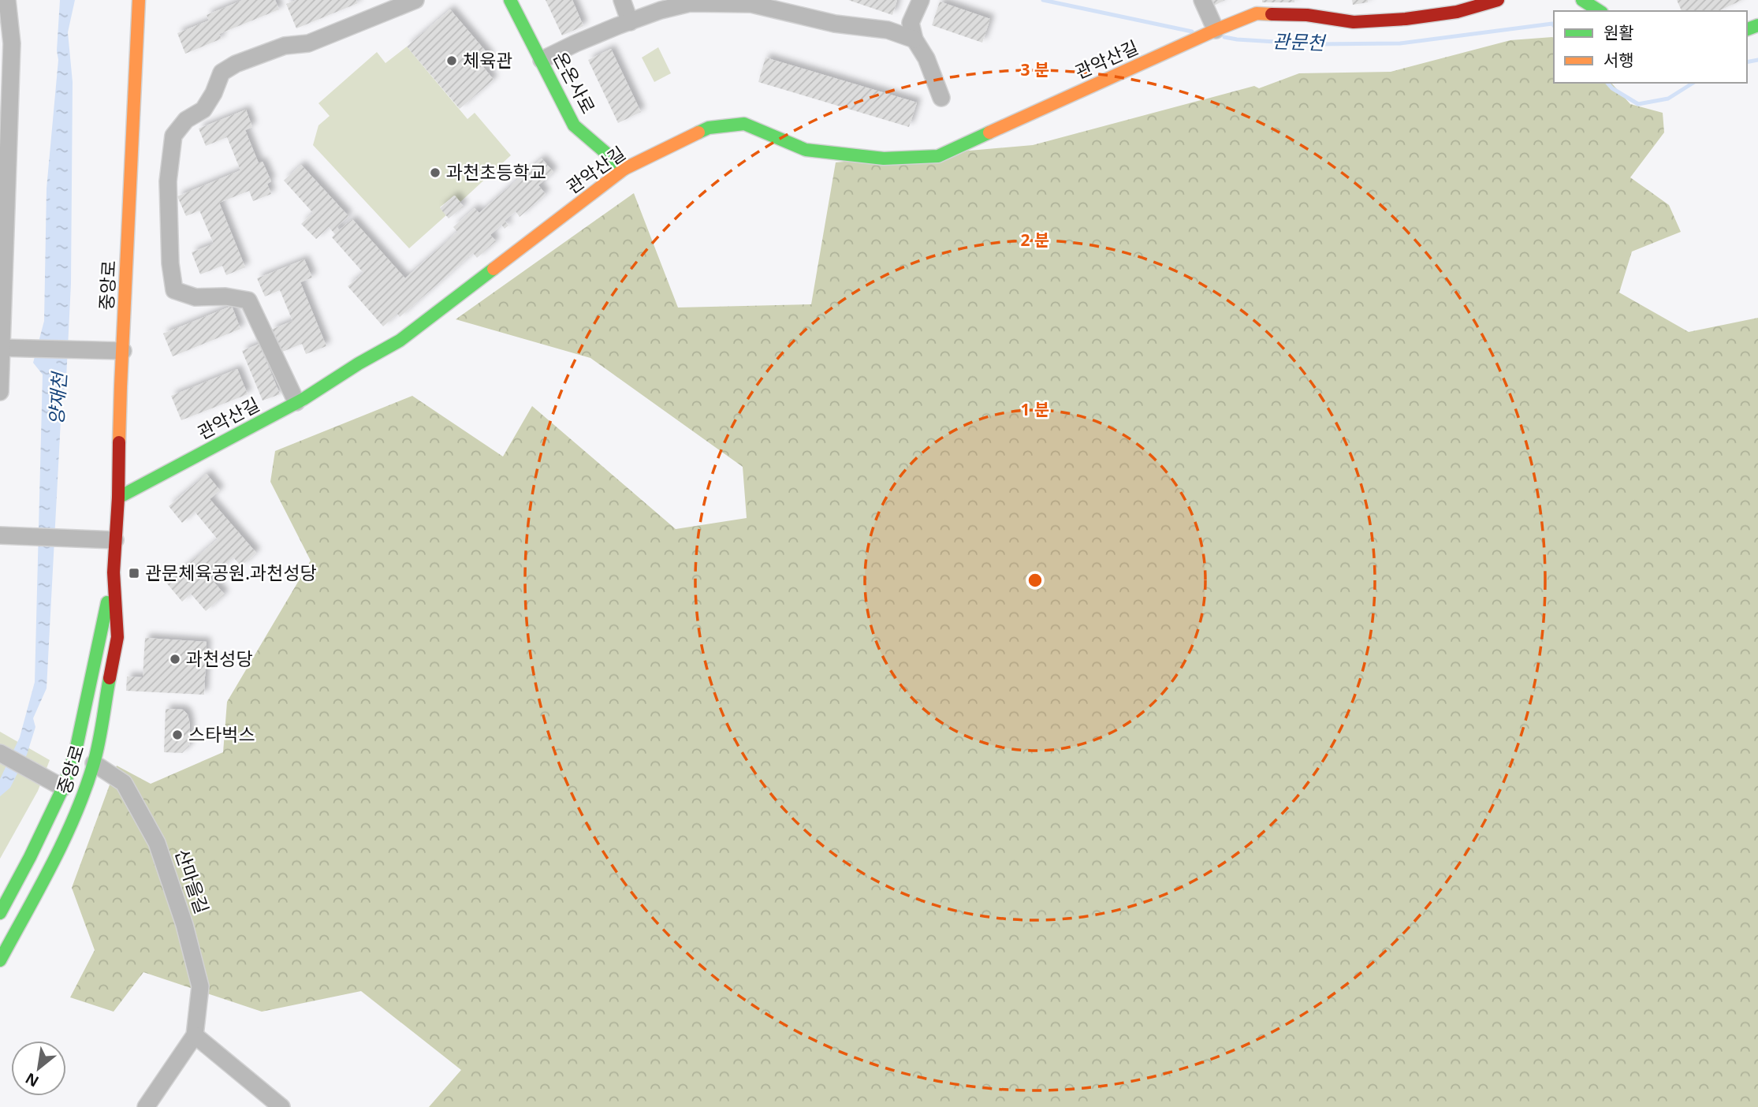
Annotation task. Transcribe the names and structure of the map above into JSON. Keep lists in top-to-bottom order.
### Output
{
  "streets": {
    "street": [
      "관악산길",
      "온온사로",
      "중앙로",
      "산마을길"
    ]
  },
  "crossings": [
    ["관악산길", "온온사로"],
    ["관악산길", "중앙로"],
    ["중앙로", "산마을길"]
  ],
  "water": ["관문천", "양재천"],
  "places": {
    "other": [
      "체육관",
      "과천초등학교",
      "과천성당",
      "스타벅스"
    ],
    "transit": ["관문체육공원.과천성당"]
  },
  "legend": ["원활", "서행"],
  "north": "bottom left",
  "rings": ["3 분", "2 분", "1 분"]
}
